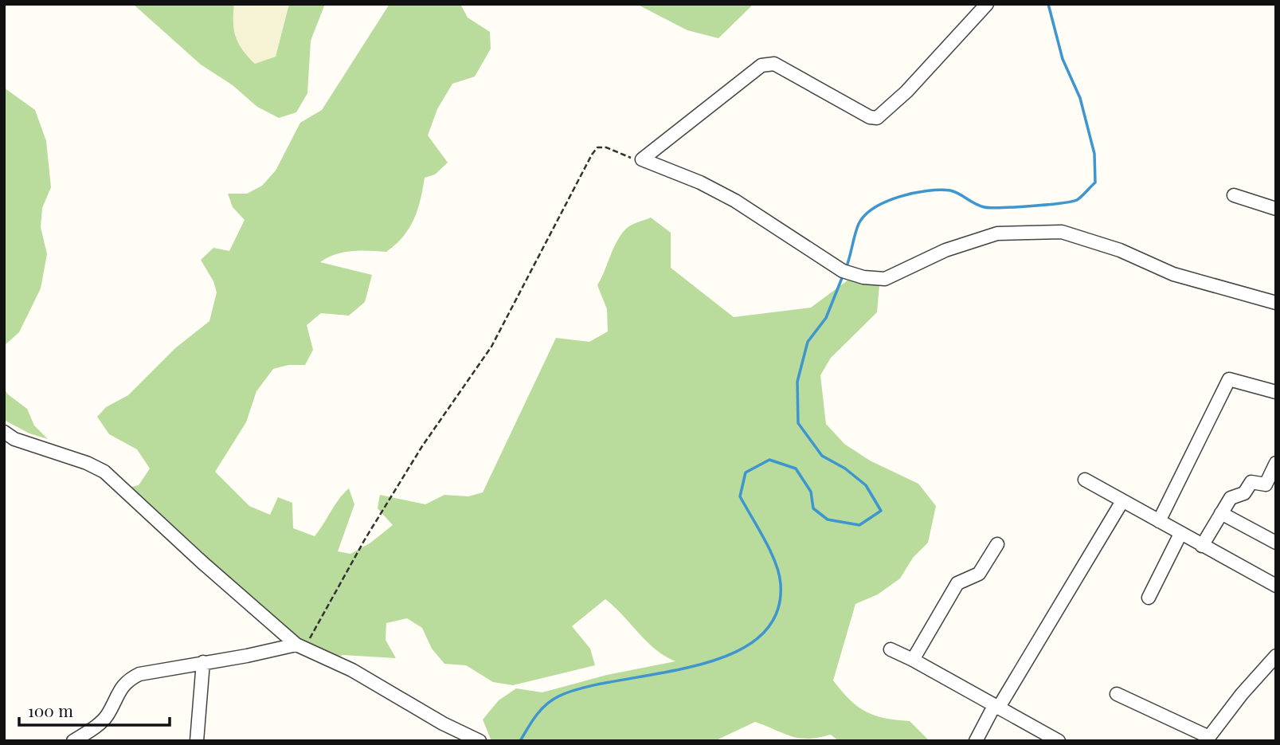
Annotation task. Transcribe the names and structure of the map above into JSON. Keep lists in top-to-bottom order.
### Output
{
  "scale_bar": "100 m"
}
